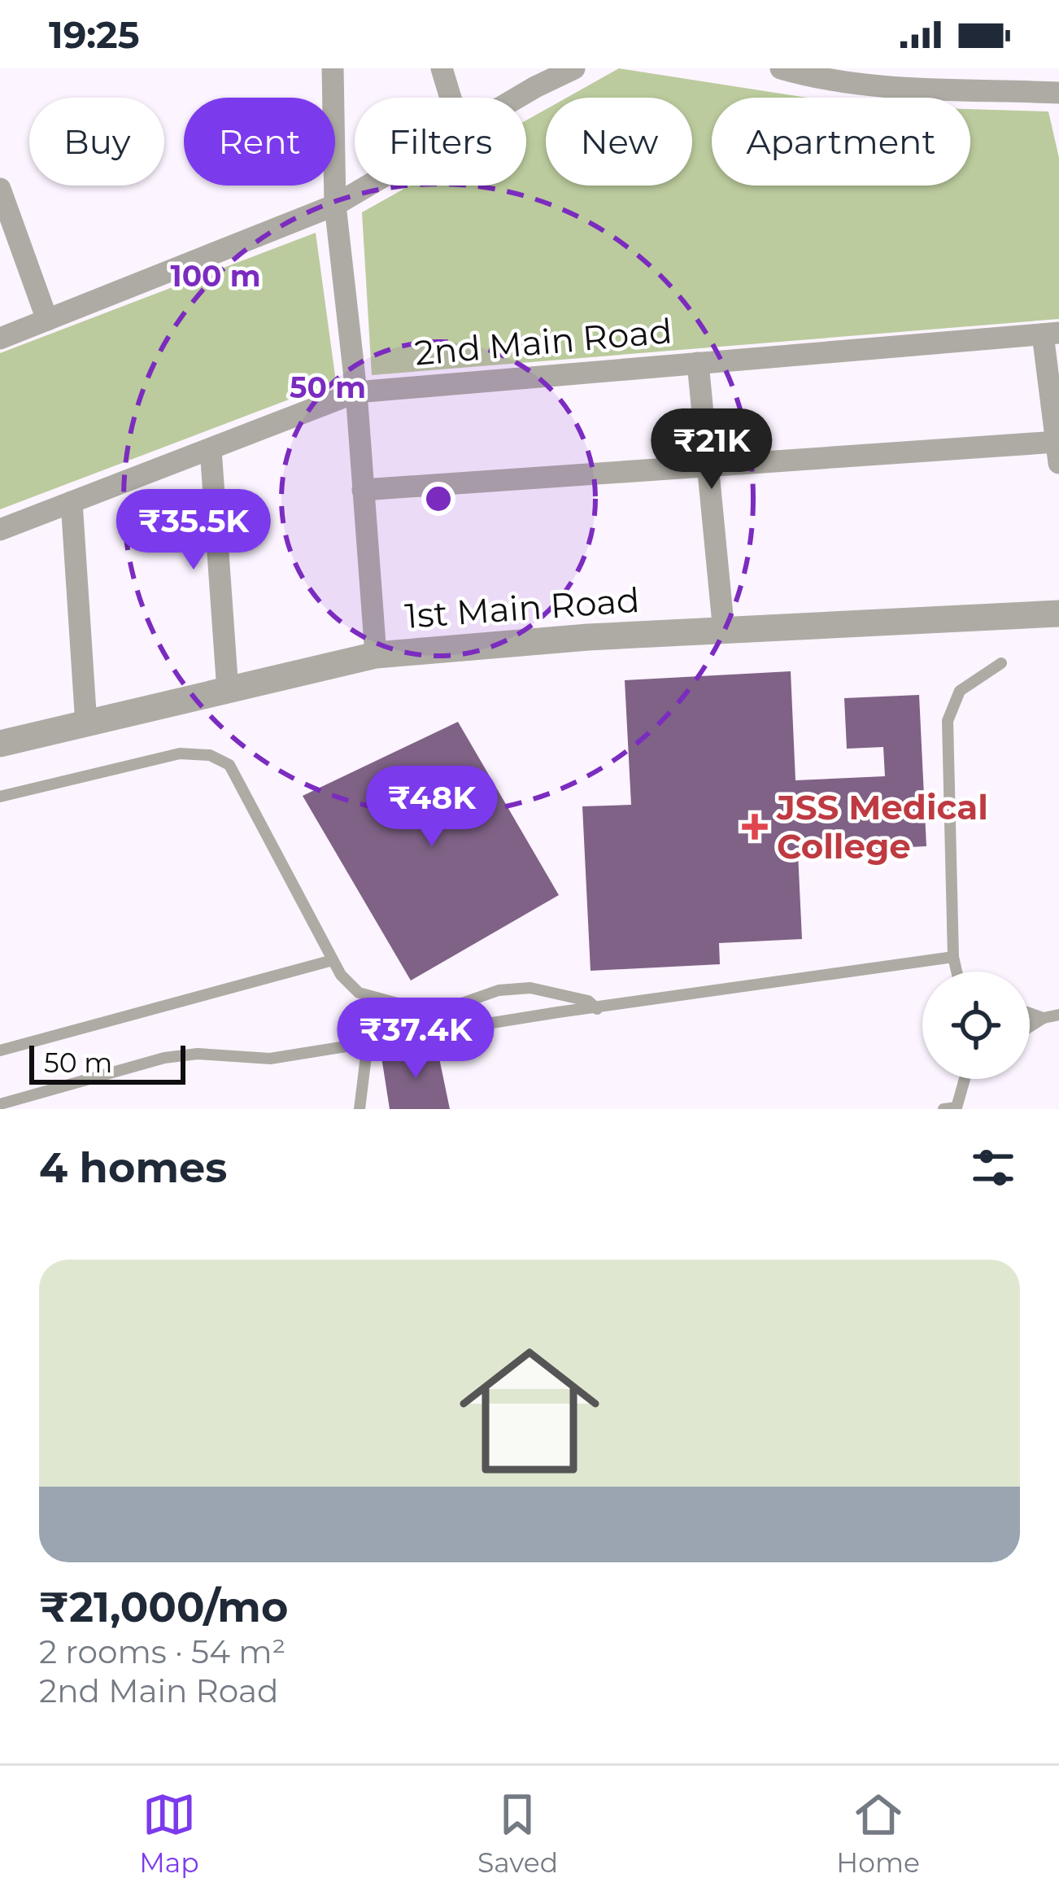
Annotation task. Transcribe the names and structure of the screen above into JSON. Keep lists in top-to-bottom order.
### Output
{
  "streets": {
    "street": ["2nd Main Road", "1st Main Road"]
  },
  "places": {
    "health": ["JSS Medical College"]
  },
  "scale_bar": "50 m",
  "page": {
    "status": "19:25",
    "chip": [
      "Buy",
      "Rent",
      "Filters",
      "New",
      "Apartment"
    ],
    "price": [
      "₹21K",
      "₹35.5K",
      "₹48K",
      "₹37.4K"
    ],
    "scale": "50 m",
    "heading": "4 homes",
    "list": [
      {
        "name": "₹21,000/mo",
        "note": "2 rooms · 54 m² · 2nd Main Road"
      }
    ],
    "tabs": ["Map", "Saved", "Home"]
  },
  "rings": ["100 m", "50 m"]
}
